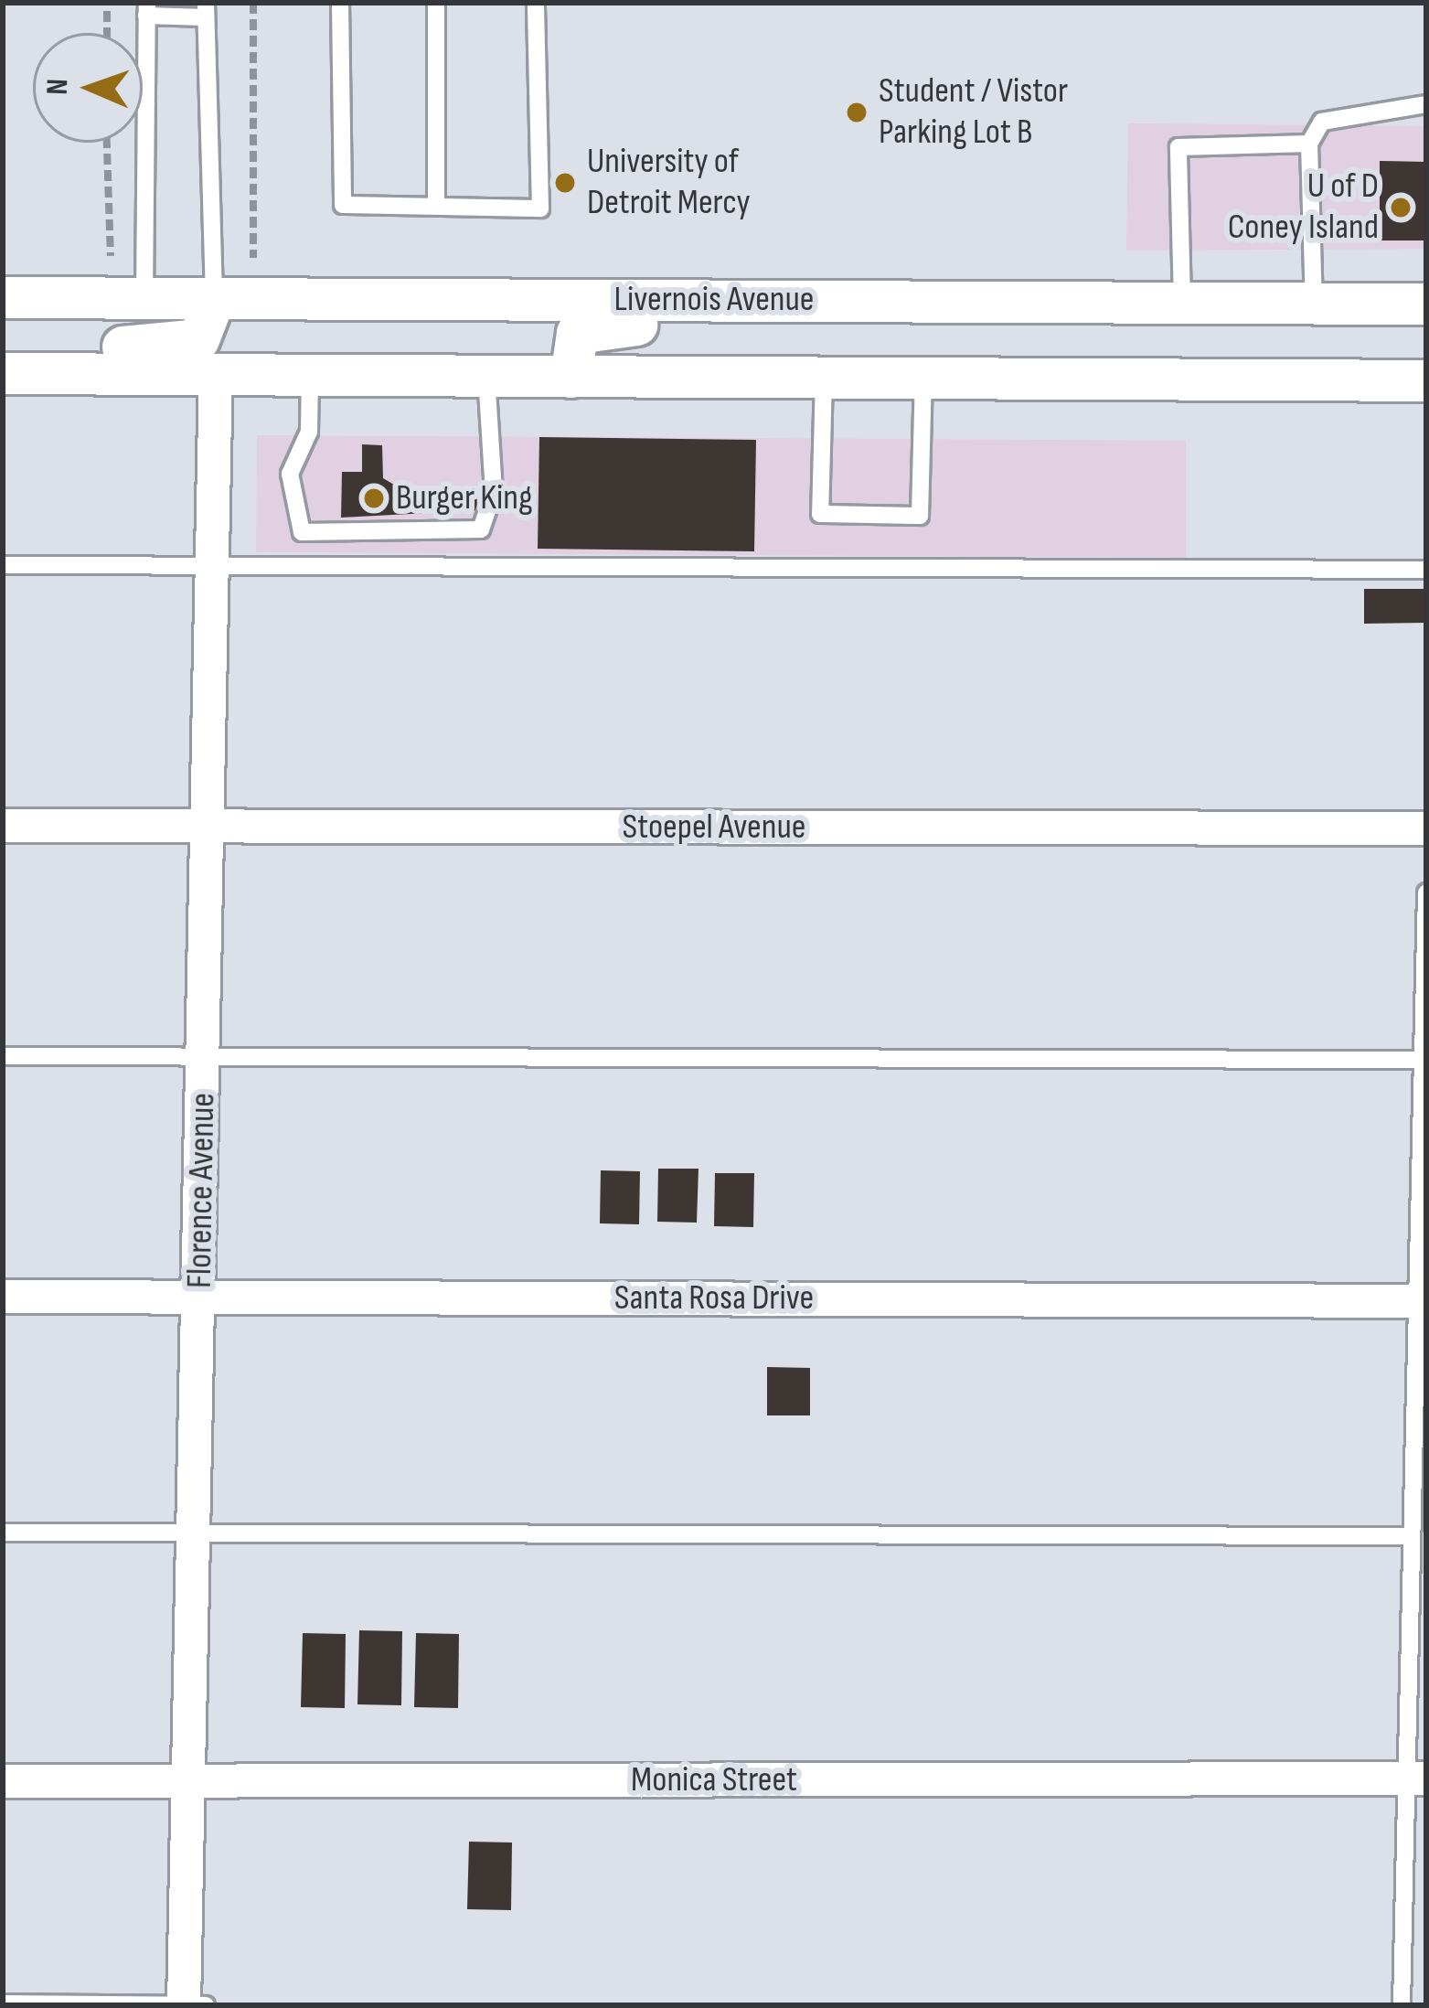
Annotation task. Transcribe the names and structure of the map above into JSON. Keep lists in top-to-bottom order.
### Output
{
  "streets": {
    "street": [
      "Livernois Avenue",
      "Stoepel Avenue",
      "Florence Avenue",
      "Santa Rosa Drive",
      "Monica Street"
    ]
  },
  "crossings": [
    ["Stoepel Avenue", "Florence Avenue"],
    ["Florence Avenue", "Santa Rosa Drive"],
    ["Florence Avenue", "Monica Street"]
  ],
  "places": [
    "Student / Vistor Parking Lot B",
    "University of Detroit Mercy",
    "U of D Coney Island",
    "Burger King"
  ],
  "north": "left"
}
